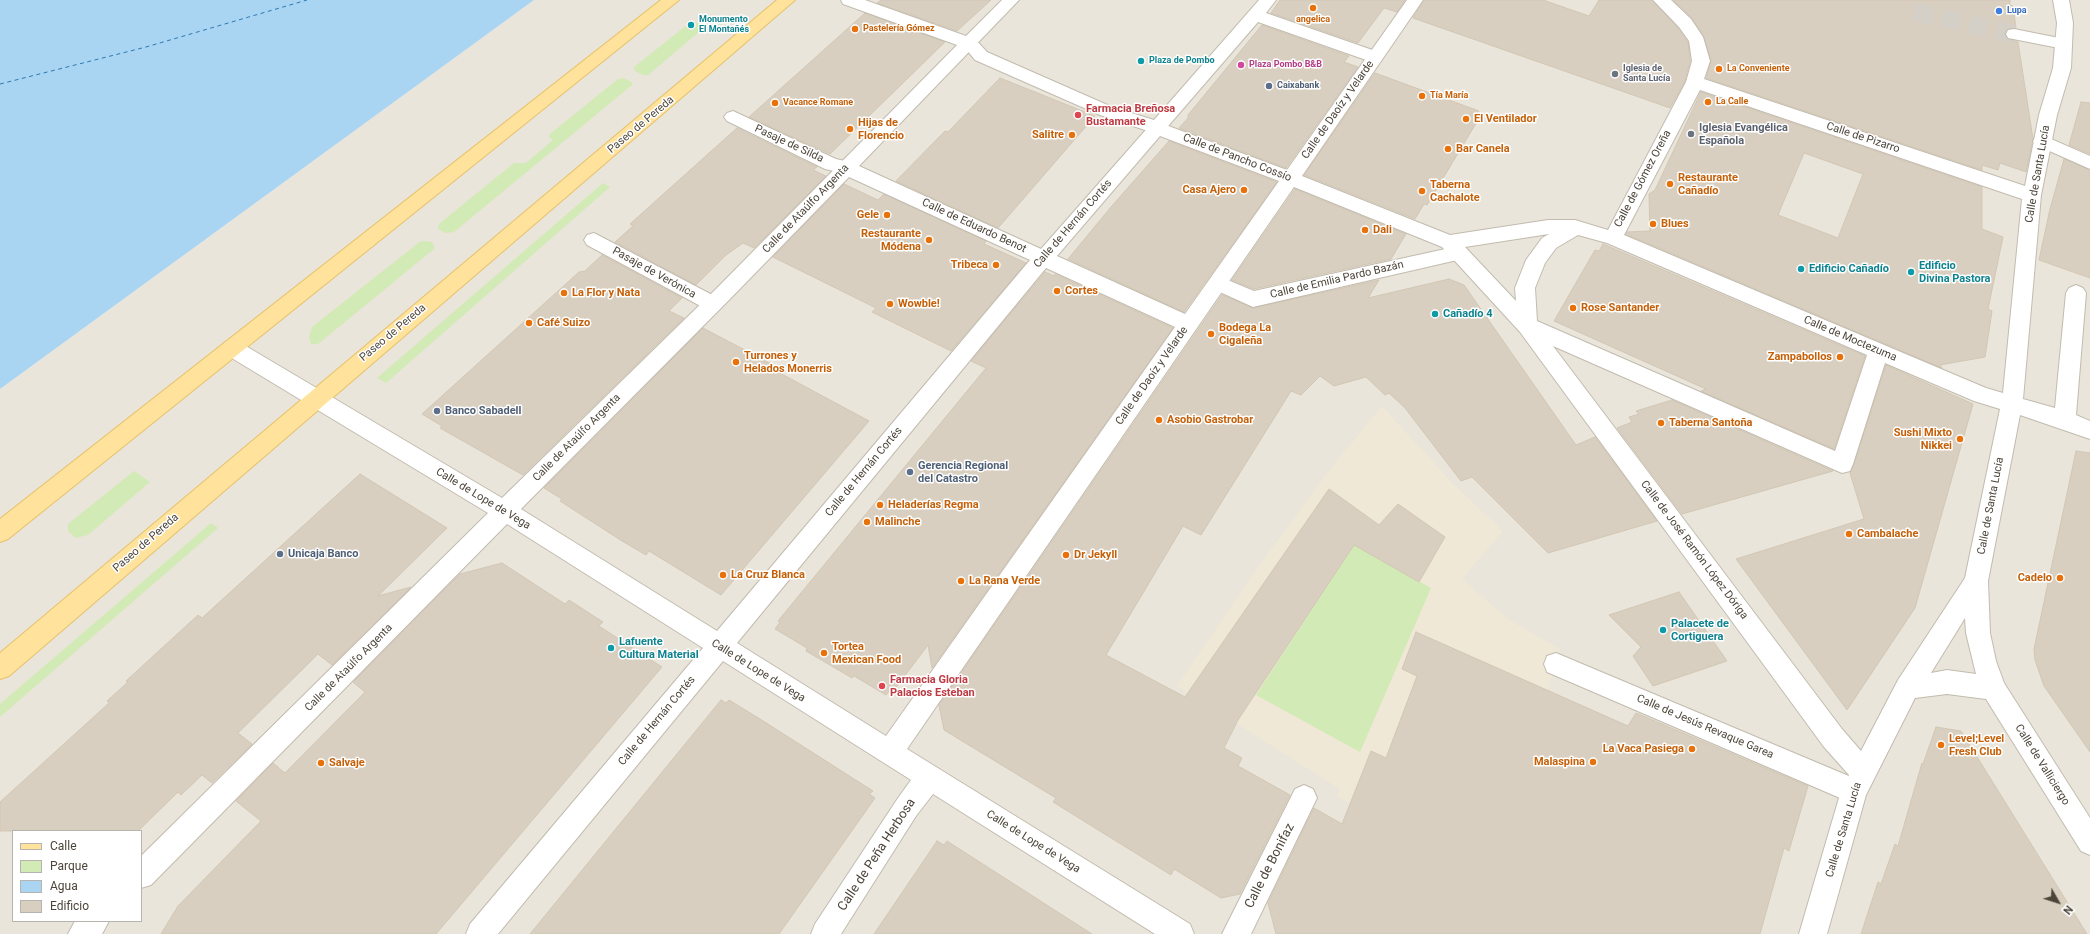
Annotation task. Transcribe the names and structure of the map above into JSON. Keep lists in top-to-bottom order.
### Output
{
  "streets": {
    "main road": ["Paseo de Pereda"],
    "street": [
      "Calle de Daoíz y Velarde",
      "Calle de Pizarro",
      "Pasaje de Silda",
      "Calle de Pancho Cossío",
      "Calle de Santa Lucía",
      "Calle de Gómez Oreña",
      "Calle de Ataúlfo Argenta",
      "Calle de Hernán Cortés",
      "Calle de Eduardo Benot",
      "Pasaje de Verónica",
      "Calle de Emilia Pardo Bazán",
      "Calle de Moctezuma",
      "Calle de Lope de Vega",
      "Calle de José Ramón López Dóriga",
      "Calle de Jesús Revaque Garea",
      "Calle de Valliciergo",
      "Calle de Peña Herbosa",
      "Calle de Bonifaz"
    ]
  },
  "crossings": [
    ["Calle de Daoíz y Velarde", "Calle de Pancho Cossío"],
    ["Calle de Daoíz y Velarde", "Calle de Eduardo Benot"],
    ["Calle de Daoíz y Velarde", "Calle de Emilia Pardo Bazán"],
    ["Calle de Daoíz y Velarde", "Calle de Lope de Vega"],
    ["Paseo de Pereda", "Calle de Lope de Vega"],
    ["Calle de Pizarro", "Calle de Santa Lucía"],
    ["Calle de Pizarro", "Calle de Gómez Oreña"],
    ["Pasaje de Silda", "Calle de Ataúlfo Argenta"],
    ["Pasaje de Silda", "Calle de Eduardo Benot"],
    ["Calle de Pancho Cossío", "Calle de Gómez Oreña"],
    ["Calle de Pancho Cossío", "Calle de Ataúlfo Argenta"],
    ["Calle de Pancho Cossío", "Calle de Hernán Cortés"],
    ["Calle de Pancho Cossío", "Calle de Emilia Pardo Bazán"],
    ["Calle de Pancho Cossío", "Calle de José Ramón López Dóriga"],
    ["Calle de Santa Lucía", "Calle de Moctezuma"],
    ["Calle de Santa Lucía", "Calle de José Ramón López Dóriga"],
    ["Calle de Santa Lucía", "Calle de Jesús Revaque Garea"],
    ["Calle de Santa Lucía", "Calle de Valliciergo"],
    ["Calle de Gómez Oreña", "Calle de Emilia Pardo Bazán"],
    ["Calle de Gómez Oreña", "Calle de Moctezuma"],
    ["Calle de Gómez Oreña", "Calle de José Ramón López Dóriga"],
    ["Calle de Ataúlfo Argenta", "Calle de Eduardo Benot"],
    ["Calle de Ataúlfo Argenta", "Pasaje de Verónica"],
    ["Calle de Ataúlfo Argenta", "Calle de Lope de Vega"],
    ["Calle de Hernán Cortés", "Calle de Eduardo Benot"],
    ["Calle de Hernán Cortés", "Calle de Lope de Vega"],
    ["Calle de Emilia Pardo Bazán", "Calle de José Ramón López Dóriga"],
    ["Calle de Lope de Vega", "Calle de Peña Herbosa"],
    ["Calle de José Ramón López Dóriga", "Calle de Jesús Revaque Garea"]
  ],
  "places": [
    "angelica",
    "Lupa",
    "Monumento El Montañés",
    "Pastelería Gómez",
    "Plaza de Pombo",
    "Plaza Pombo B&B",
    "La Conveniente",
    "Iglesia de Santa Lucía",
    "Caixabank",
    "Tía María",
    "La Calle",
    "Vacance Romane",
    "Farmacia Breñosa Bustamante",
    "El Ventilador",
    "Hijas de Florencio",
    "Iglesia Evangélica Española",
    "Salitre",
    "Bar Canela",
    "Restaurante Cañadío",
    "Casa Ajero",
    "Taberna Cachalote",
    "Gele",
    "Blues",
    "Dali",
    "Restaurante Módena",
    "Tribeca",
    "Edificio Cañadío",
    "Edificio Divina Pastora",
    "Cortes",
    "La Flor y Nata",
    "Wowble!",
    "Rose Santander",
    "Cañadío 4",
    "Café Suizo",
    "Bodega La Cigaleña",
    "Zampabollos",
    "Turrones y Helados Monerris",
    "Banco Sabadell",
    "Asobio Gastrobar",
    "Taberna Santoña",
    "Sushi Mixto Nikkei",
    "Gerencia Regional del Catastro",
    "Heladerías Regma",
    "Malinche",
    "Cambalache",
    "Unicaja Banco",
    "Dr Jekyll",
    "La Cruz Blanca",
    "Cadelo",
    "La Rana Verde",
    "Palacete de Cortiguera",
    "Lafuente Cultura Material",
    "Tortea Mexican Food",
    "Farmacia Gloria Palacios Esteban",
    "Level;Level Fresh Club",
    "La Vaca Pasiega",
    "Malaspina",
    "Salvaje"
  ],
  "legend": [
    "Calle",
    "Parque",
    "Agua",
    "Edificio"
  ],
  "north": "bottom right"
}
